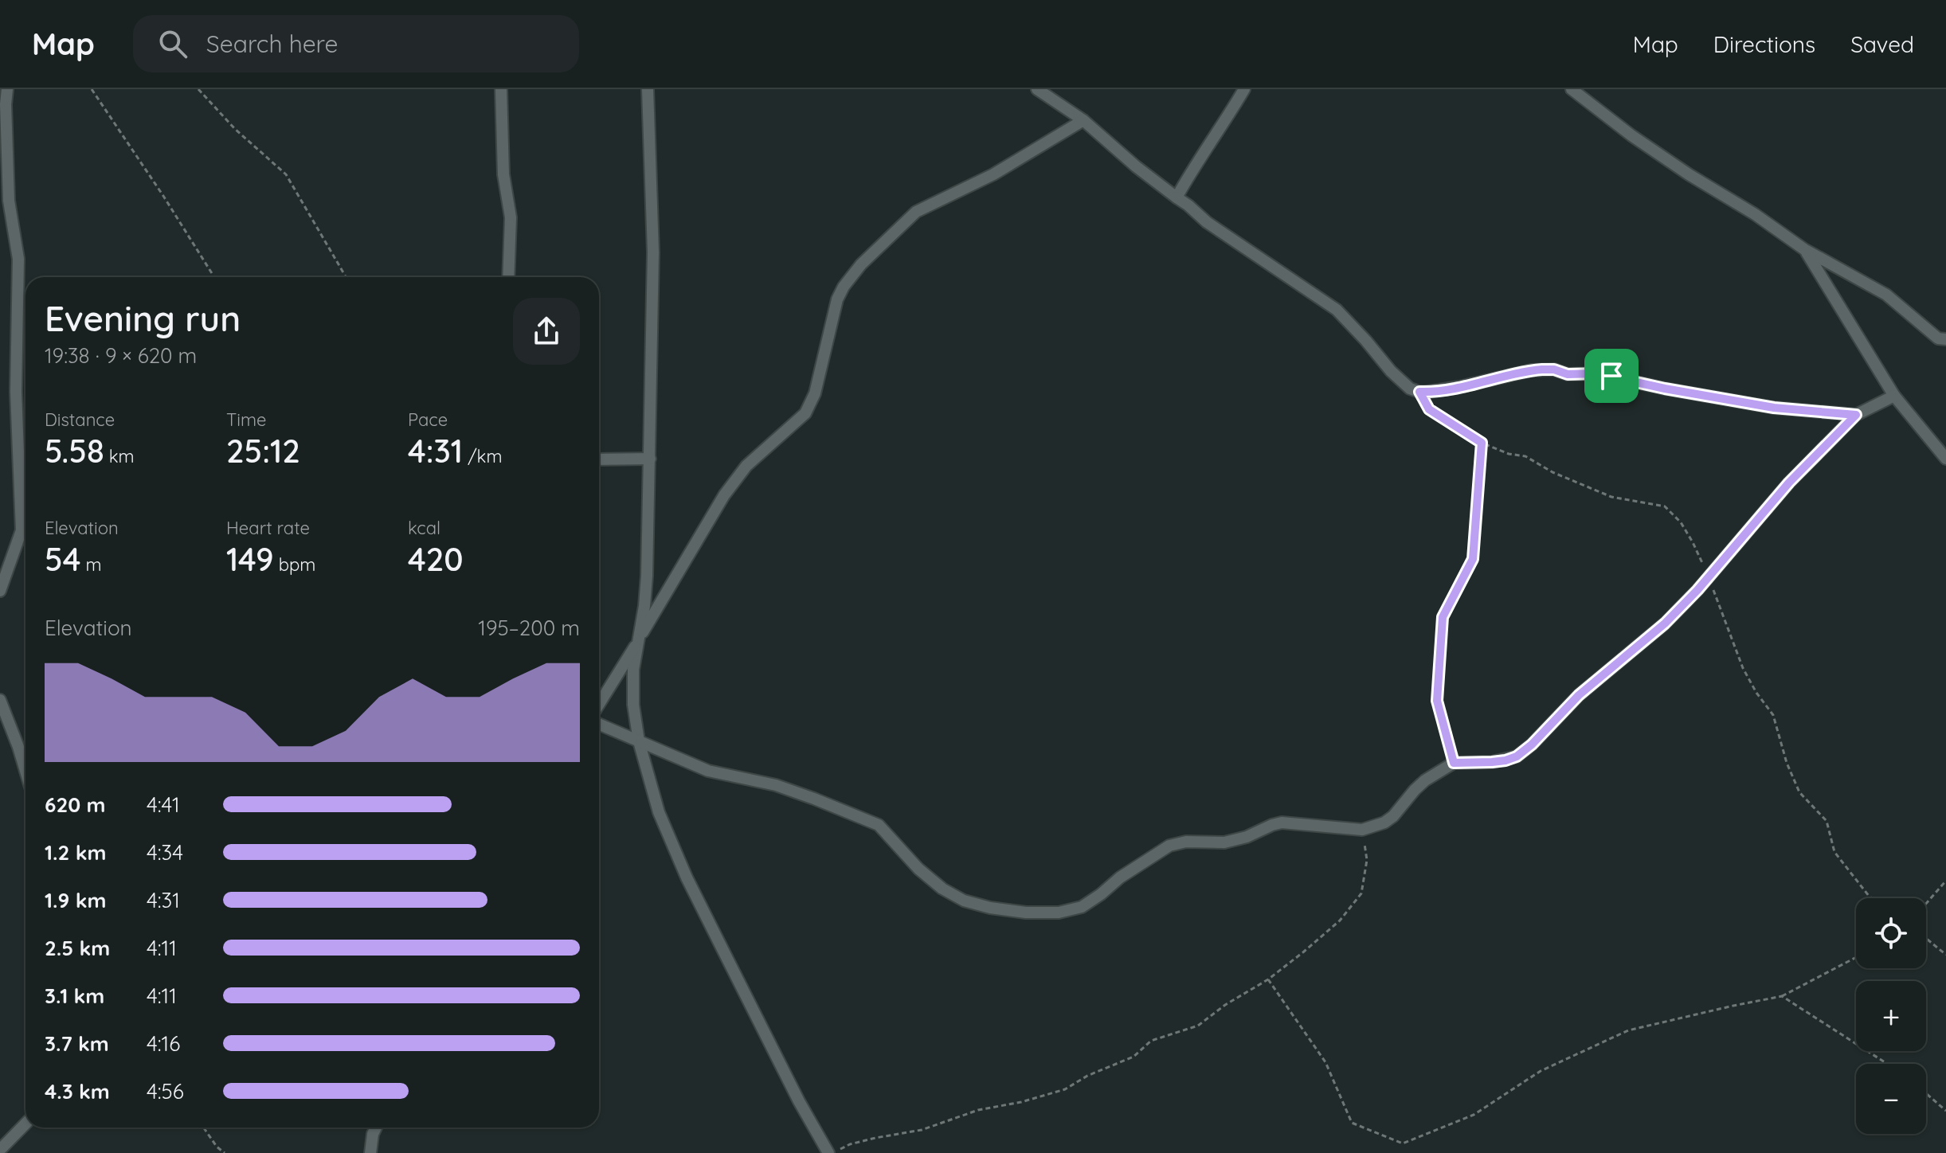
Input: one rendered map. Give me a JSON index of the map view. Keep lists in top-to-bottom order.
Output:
{
  "page": {
    "header": "Map",
    "search": "Search here",
    "nav": ["Map", "Directions", "Saved"],
    "heading": ["Evening run", "19:38 · 9 × 620 m"],
    "stats": [
      ["Distance", "5.58 km"],
      ["Time", "25:12"],
      ["Pace", "4:31 /km"],
      ["Elevation", "54 m"],
      ["Heart rate", "149 bpm"],
      ["kcal", "420"]
    ],
    "chart": ["Elevation", "195–200 m"],
    "list": [
      {
        "name": "620 m",
        "note": "4:41"
      },
      {
        "name": "1.2 km",
        "note": "4:34"
      },
      {
        "name": "1.9 km",
        "note": "4:31"
      },
      {
        "name": "2.5 km",
        "note": "4:11"
      },
      {
        "name": "3.1 km",
        "note": "4:11"
      },
      {
        "name": "3.7 km",
        "note": "4:16"
      },
      {
        "name": "4.3 km",
        "note": "4:56"
      }
    ],
    "map_buttons": ["+", "−"]
  }
}
